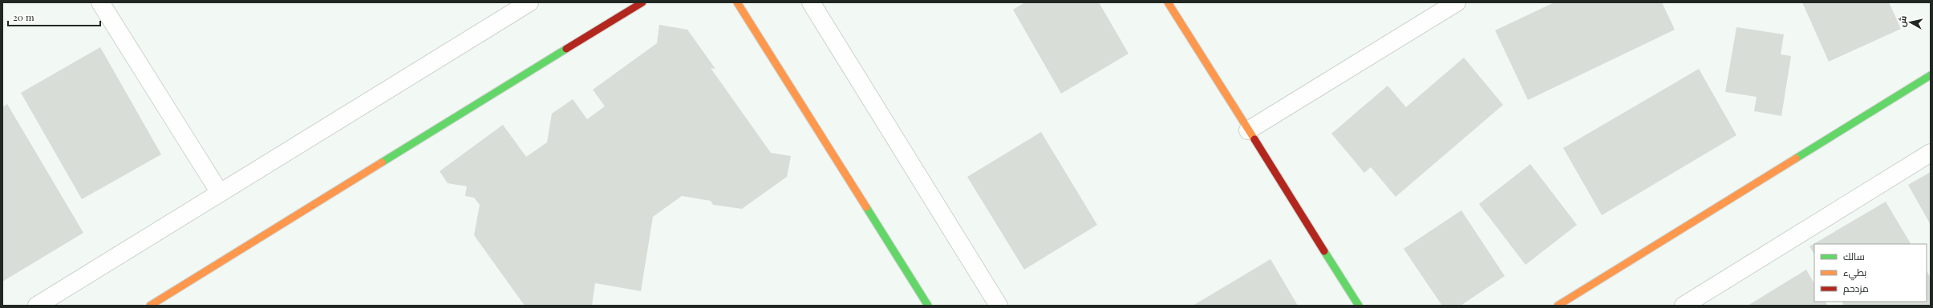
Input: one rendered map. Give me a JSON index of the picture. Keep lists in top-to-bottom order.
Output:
{
  "legend": ["سالك", "بطيء", "مزدحم"],
  "scale_bar": "20 m",
  "north": "left"
}
